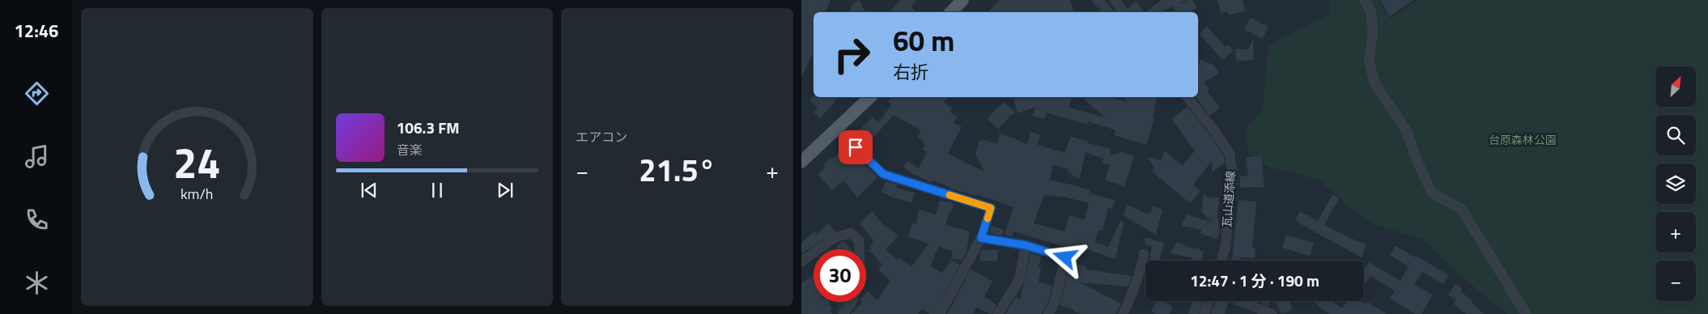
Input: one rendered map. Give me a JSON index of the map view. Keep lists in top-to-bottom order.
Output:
{
  "streets": {
    "street": ["瓦山道添線"]
  },
  "parks": ["台原森林公園"],
  "north": "top right",
  "page": {
    "tabs": "12:46",
    "tile": "エアコン",
    "turn": ["60 m", "右折"],
    "map_buttons": ["+", "−"],
    "song": ["106.3 FM", "音楽"],
    "heat": ["−", "21.5°", "+"],
    "limit": "30",
    "trip": "12:47 · 1 分 · 190 m",
    "gauge": ["24", "km/h"]
  }
}
